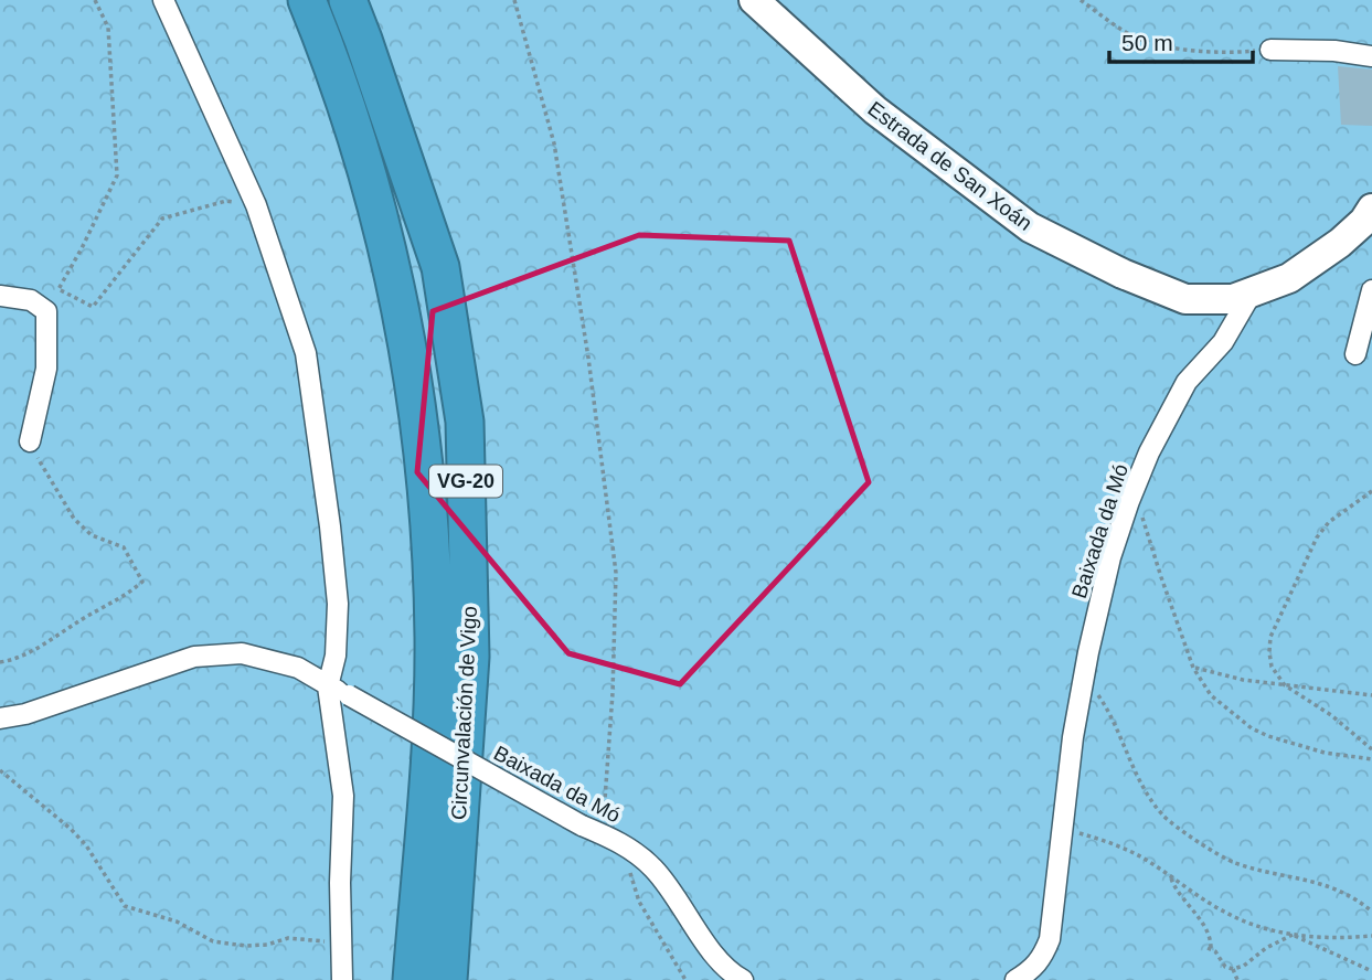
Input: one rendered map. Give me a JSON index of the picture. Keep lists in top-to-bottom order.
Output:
{
  "streets": {
    "highway": ["VG-20", "Circunvalación de Vigo"],
    "street": ["Estrada de San Xoán", "Baixada da Mó"]
  },
  "crossings": [
    ["Estrada de San Xoán", "Baixada da Mó"]
  ],
  "scale_bar": "50 m"
}
